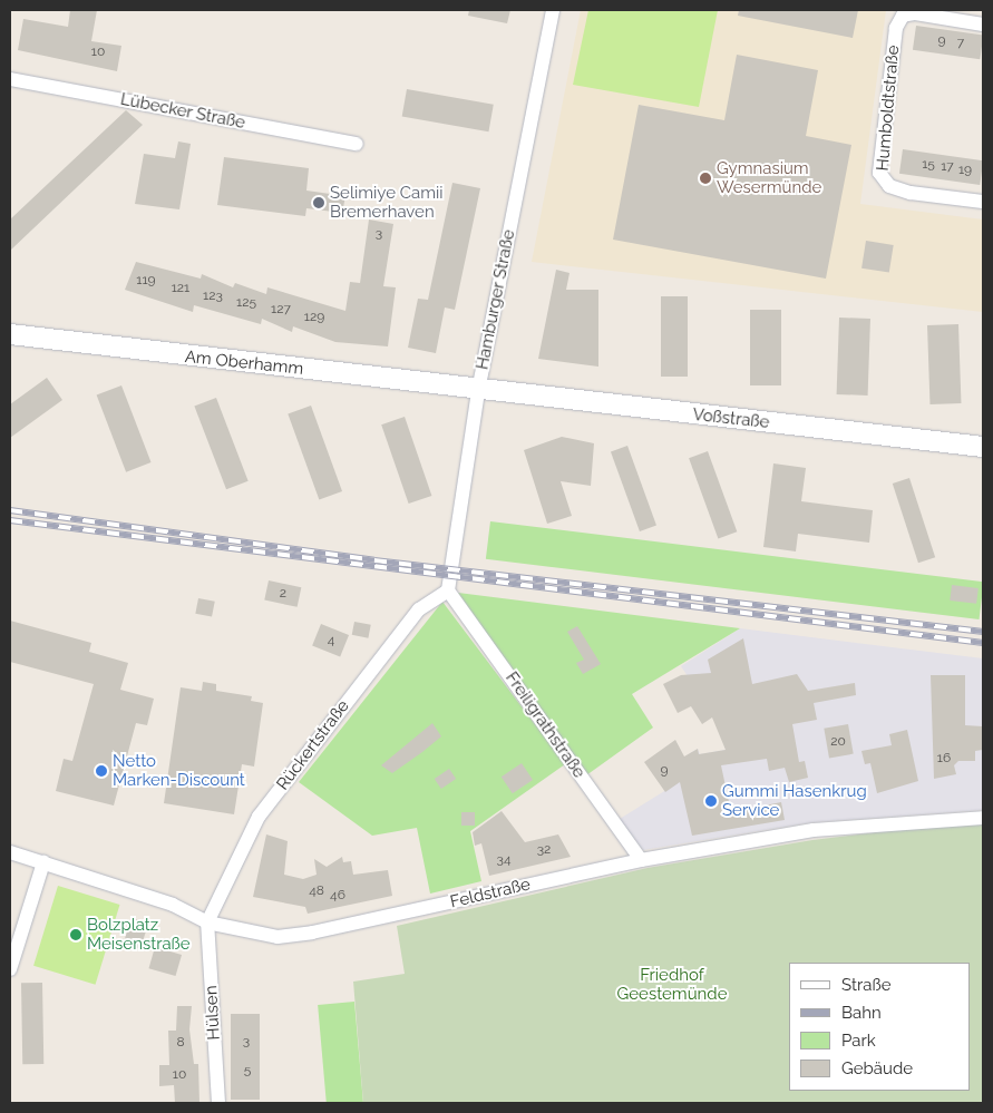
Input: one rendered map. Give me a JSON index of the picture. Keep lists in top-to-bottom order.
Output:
{
  "streets": {
    "street": [
      "Humboldtstraße",
      "Lübecker Straße",
      "Hamburger Straße",
      "Am Oberhamm",
      "Voßstraße",
      "Freiligrathstraße",
      "Rückertstraße",
      "Feldstraße",
      "Hülsen"
    ]
  },
  "crossings": [
    ["Hamburger Straße", "Am Oberhamm"],
    ["Hamburger Straße", "Voßstraße"],
    ["Hamburger Straße", "Freiligrathstraße"],
    ["Hamburger Straße", "Rückertstraße"],
    ["Am Oberhamm", "Voßstraße"],
    ["Freiligrathstraße", "Rückertstraße"],
    ["Freiligrathstraße", "Feldstraße"],
    ["Rückertstraße", "Feldstraße"],
    ["Rückertstraße", "Hülsen"],
    ["Feldstraße", "Hülsen"]
  ],
  "parks": ["Friedhof Geestemünde"],
  "places": [
    "Gymnasium Wesermünde",
    "Selimiye Camii Bremerhaven",
    "Netto Marken-Discount",
    "Gummi Hasenkrug Service",
    "Bolzplatz Meisenstraße"
  ],
  "house_numbers": [
    "9",
    "7",
    "10",
    "15",
    "17",
    "19",
    "3",
    "119",
    "121",
    "123",
    "125",
    "127",
    "129",
    "2",
    "4",
    "20",
    "16",
    "9",
    "32",
    "34",
    "48",
    "46",
    "3",
    "8",
    "5",
    "10"
  ],
  "legend": [
    "Straße",
    "Bahn",
    "Park",
    "Gebäude"
  ]
}
